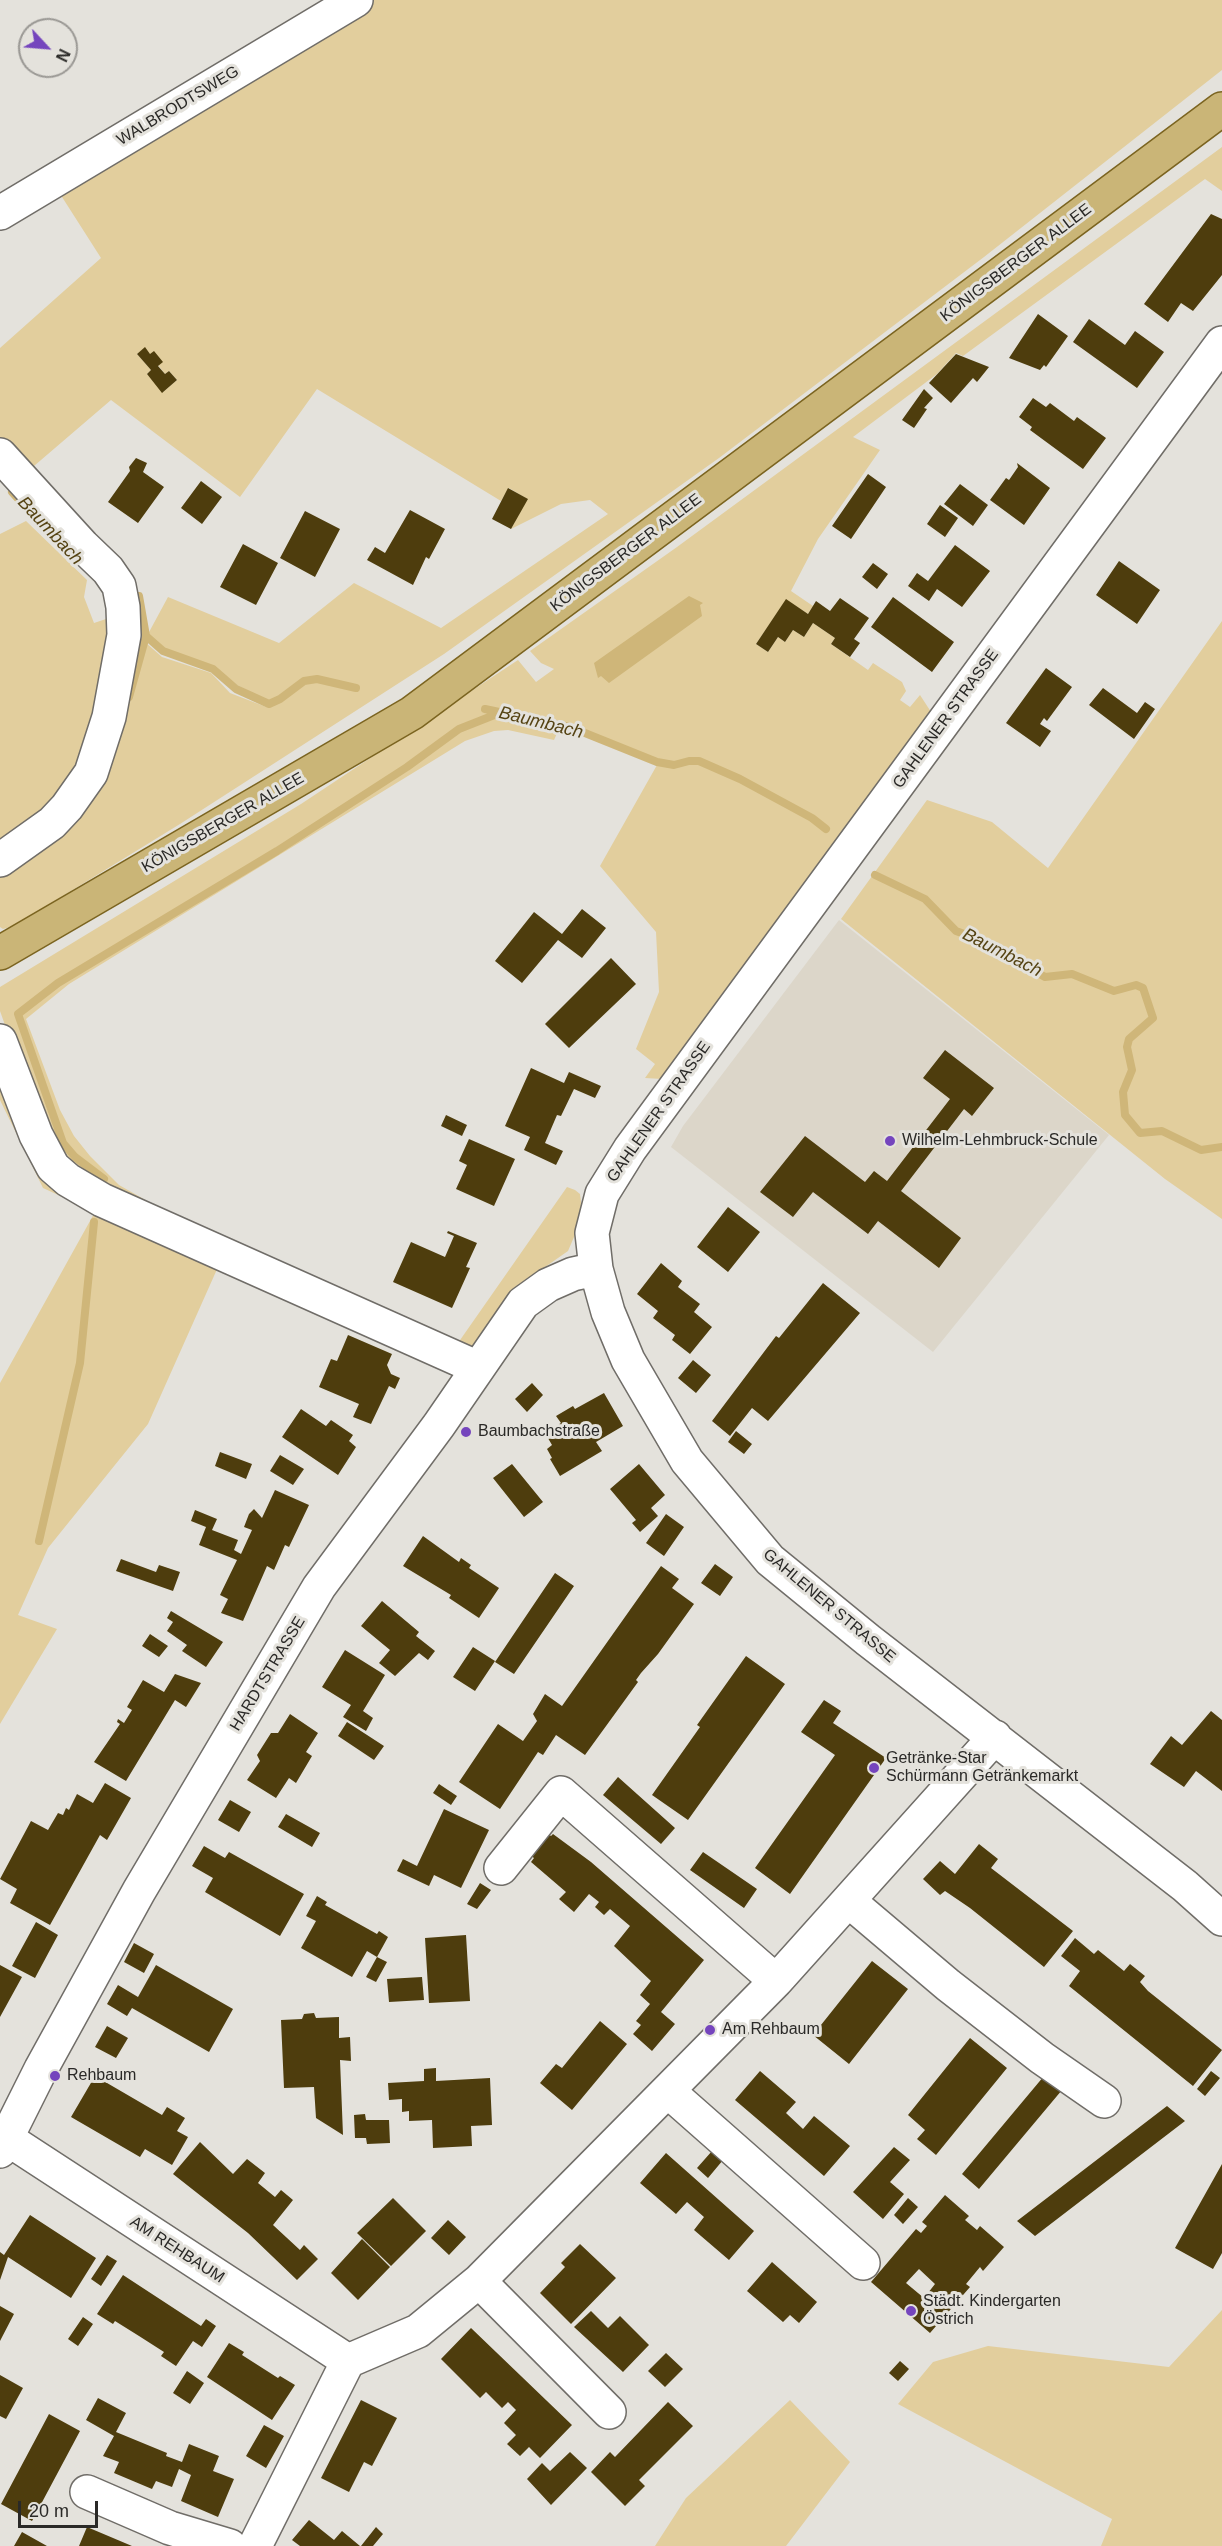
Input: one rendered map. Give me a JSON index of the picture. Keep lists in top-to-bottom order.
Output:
{
  "streets": {
    "main road": ["KÖNIGSBERGER ALLEE"],
    "street": [
      "WALBRODTSWEG",
      "GAHLENER STRASSE",
      "HARDTSTRASSE",
      "AM REHBAUM"
    ]
  },
  "crossings": [
    ["GAHLENER STRASSE", "HARDTSTRASSE"],
    ["HARDTSTRASSE", "AM REHBAUM"]
  ],
  "water": ["Baumbach"],
  "places": [
    "Wilhelm-Lehmbruck-Schule",
    "Baumbachstraße",
    "Getränke-Star Schürmann Getränkemarkt",
    "Am Rehbaum",
    "Rehbaum",
    "Städt. Kindergarten Östrich"
  ],
  "scale_bar": "20 m",
  "north": "bottom right"
}
